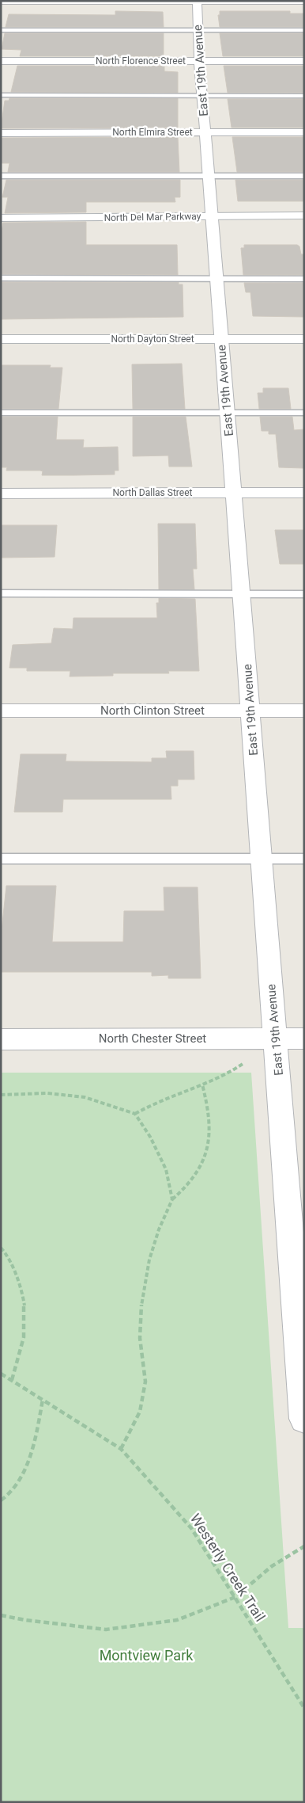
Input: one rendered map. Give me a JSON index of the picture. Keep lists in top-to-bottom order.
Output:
{
  "streets": {
    "street": [
      "North Florence Street",
      "East 19th Avenue",
      "North Elmira Street",
      "North Del Mar Parkway",
      "North Dayton Street",
      "North Dallas Street",
      "North Clinton Street",
      "North Chester Street"
    ],
    "path": ["Westerly Creek Trail"]
  },
  "crossings": [
    ["North Florence Street", "East 19th Avenue"],
    ["East 19th Avenue", "North Elmira Street"],
    ["East 19th Avenue", "North Del Mar Parkway"],
    ["East 19th Avenue", "North Dayton Street"],
    ["East 19th Avenue", "North Dallas Street"],
    ["East 19th Avenue", "North Clinton Street"],
    ["East 19th Avenue", "North Chester Street"]
  ],
  "parks": ["Montview Park"]
}
